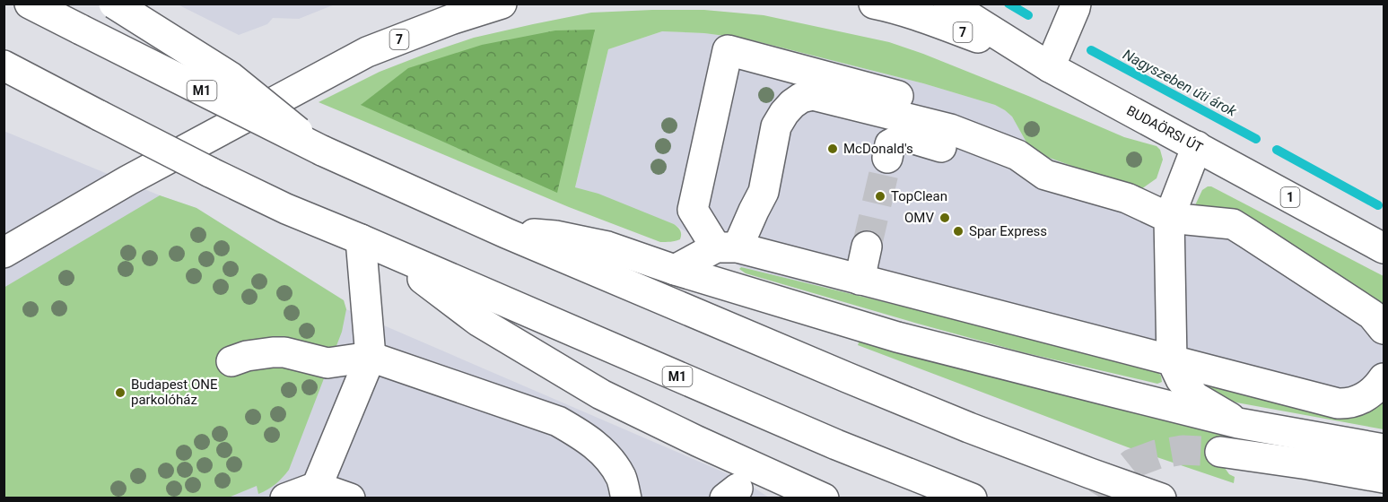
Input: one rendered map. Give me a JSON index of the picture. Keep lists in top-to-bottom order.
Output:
{
  "streets": {
    "main road": [
      "7",
      "M1",
      "BUDAÖRSI ÚT",
      "1"
    ]
  },
  "crossings": [
    ["7", "BUDAÖRSI ÚT"]
  ],
  "water": ["Nagyszeben úti árok"],
  "places": [
    "McDonald's",
    "TopClean",
    "OMV",
    "Spar Express",
    "Budapest ONE parkolóház"
  ]
}
